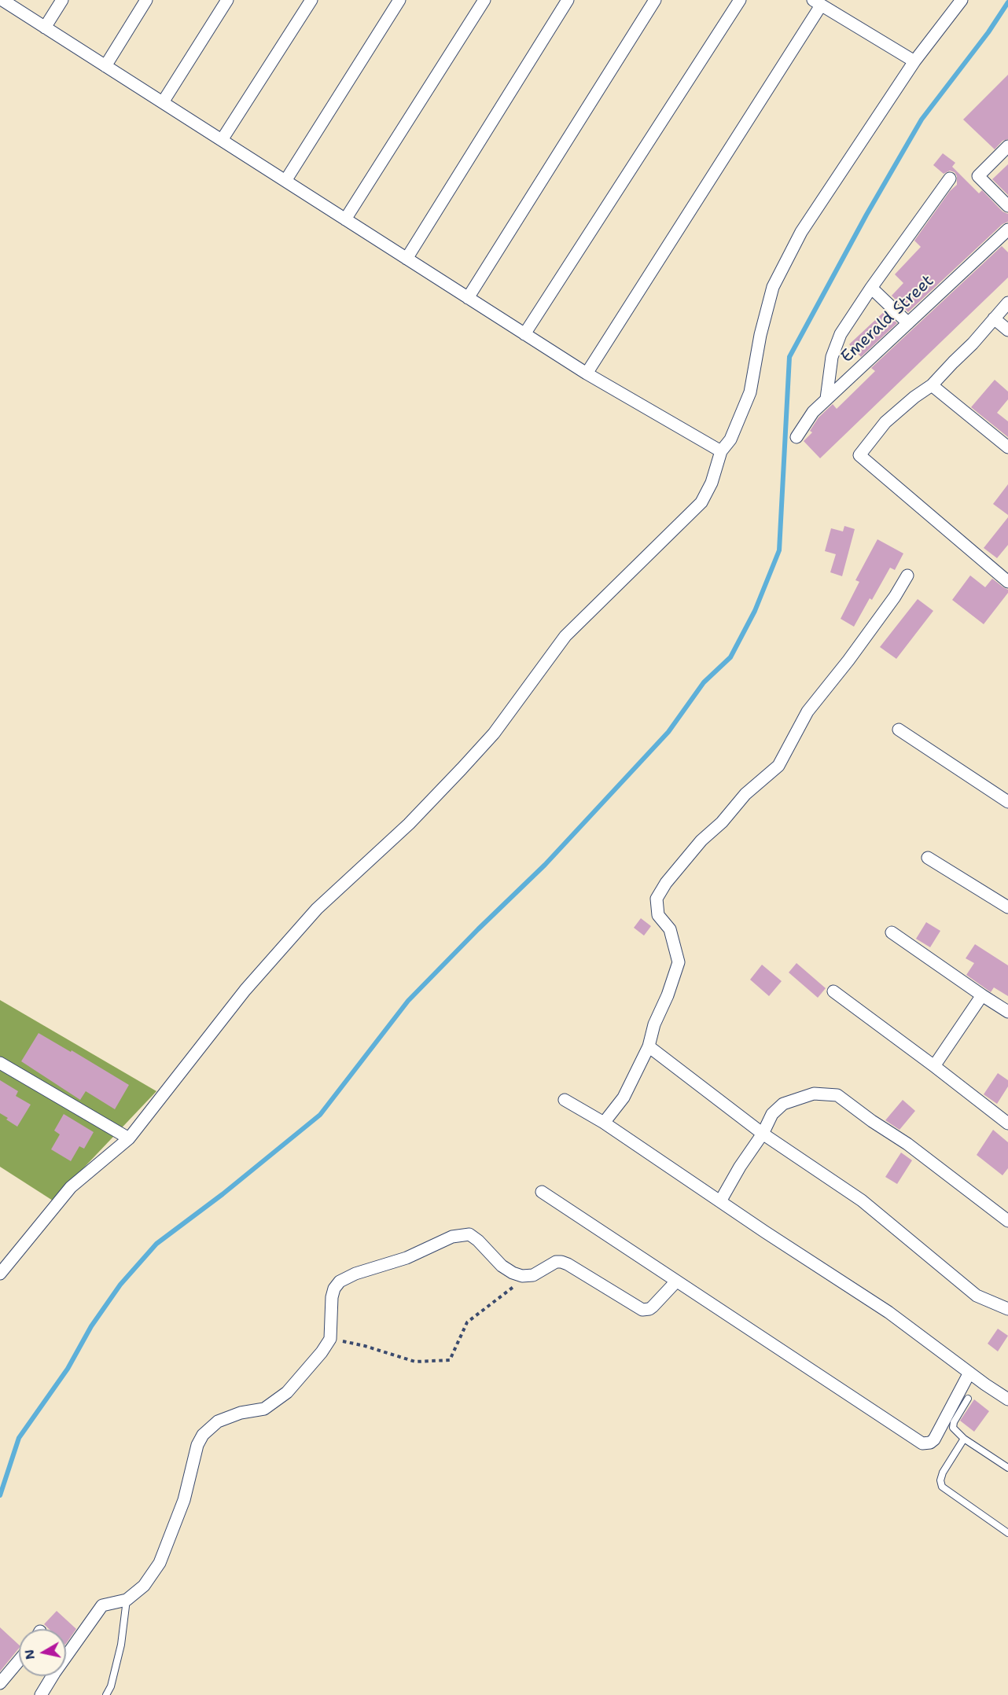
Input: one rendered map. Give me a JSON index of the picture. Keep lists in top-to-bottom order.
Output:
{
  "streets": {
    "street": ["Emerald Street"]
  },
  "north": "left"
}
